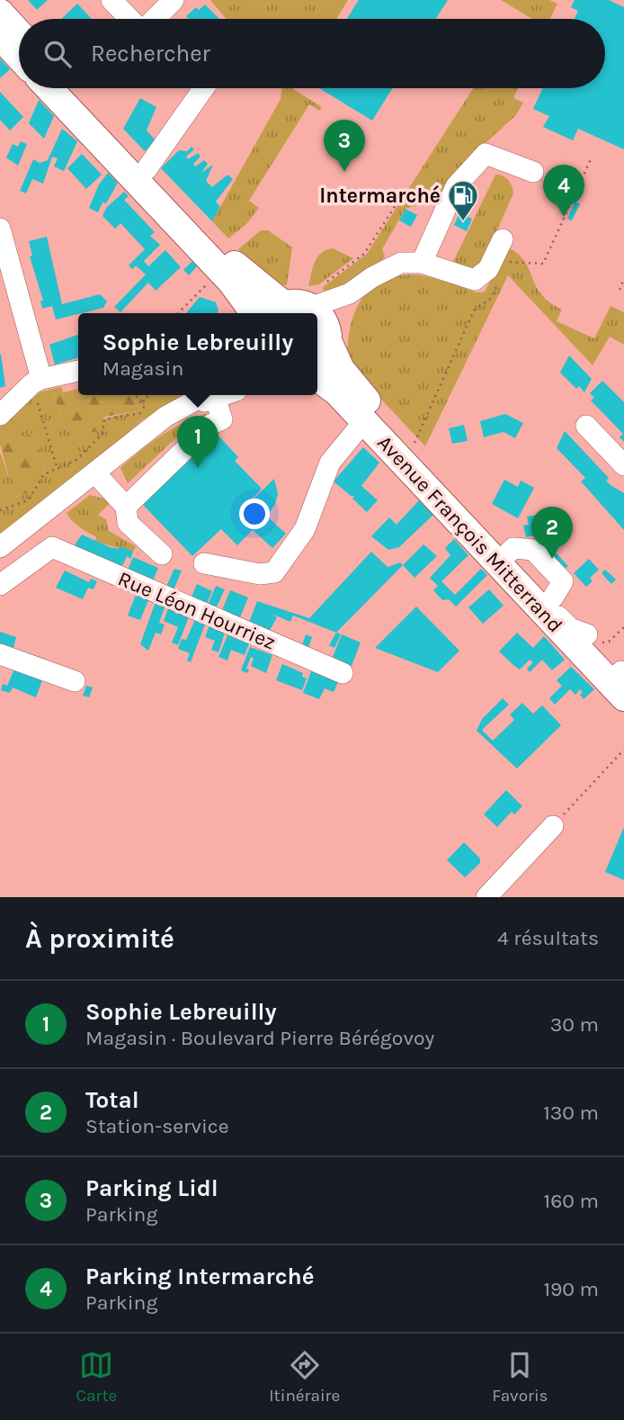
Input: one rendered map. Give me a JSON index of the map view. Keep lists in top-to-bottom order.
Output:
{
  "streets": {
    "main road": ["Avenue François Mitterrand"],
    "street": ["Rue Léon Hourriez"]
  },
  "places": {
    "fuel station": ["Intermarché"]
  },
  "page": {
    "search": "Rechercher",
    "pins": [
      "3",
      "4",
      "1",
      "2"
    ],
    "popup": ["Sophie Lebreuilly", "Magasin"],
    "heading": ["À proximité", "4 résultats"],
    "list": [
      {
        "mark": "1",
        "name": "Sophie Lebreuilly",
        "note": "Magasin · Boulevard Pierre Bérégovoy",
        "value": "30 m"
      },
      {
        "mark": "2",
        "name": "Total",
        "note": "Station-service",
        "value": "130 m"
      },
      {
        "mark": "3",
        "name": "Parking Lidl",
        "note": "Parking",
        "value": "160 m"
      },
      {
        "mark": "4",
        "name": "Parking Intermarché",
        "note": "Parking",
        "value": "190 m"
      }
    ],
    "nav": ["Carte", "Itinéraire", "Favoris"]
  }
}
